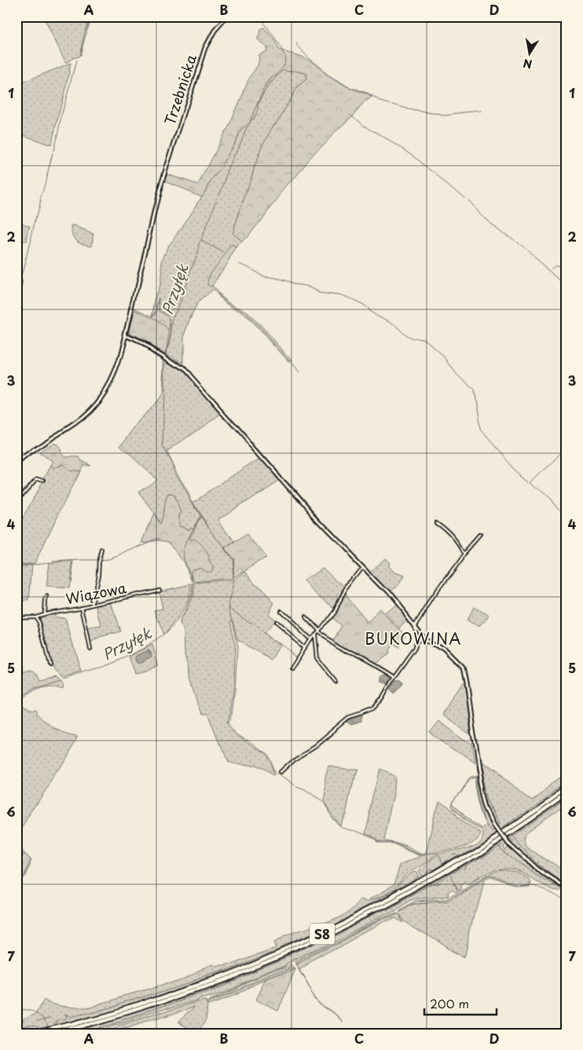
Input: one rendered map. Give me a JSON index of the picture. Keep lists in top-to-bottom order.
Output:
{
  "streets": {
    "highway": ["S8"],
    "street": ["Trzebnicka", "Wiązowa"]
  },
  "districts": ["BUKOWINA"],
  "water": ["Przyłęk"],
  "scale_bar": "200 m",
  "north": "bottom",
  "grid": {
    "columns": [
      "A",
      "B",
      "C",
      "D"
    ],
    "rows": [
      "1",
      "2",
      "3",
      "4",
      "5",
      "6",
      "7"
    ]
  }
}
